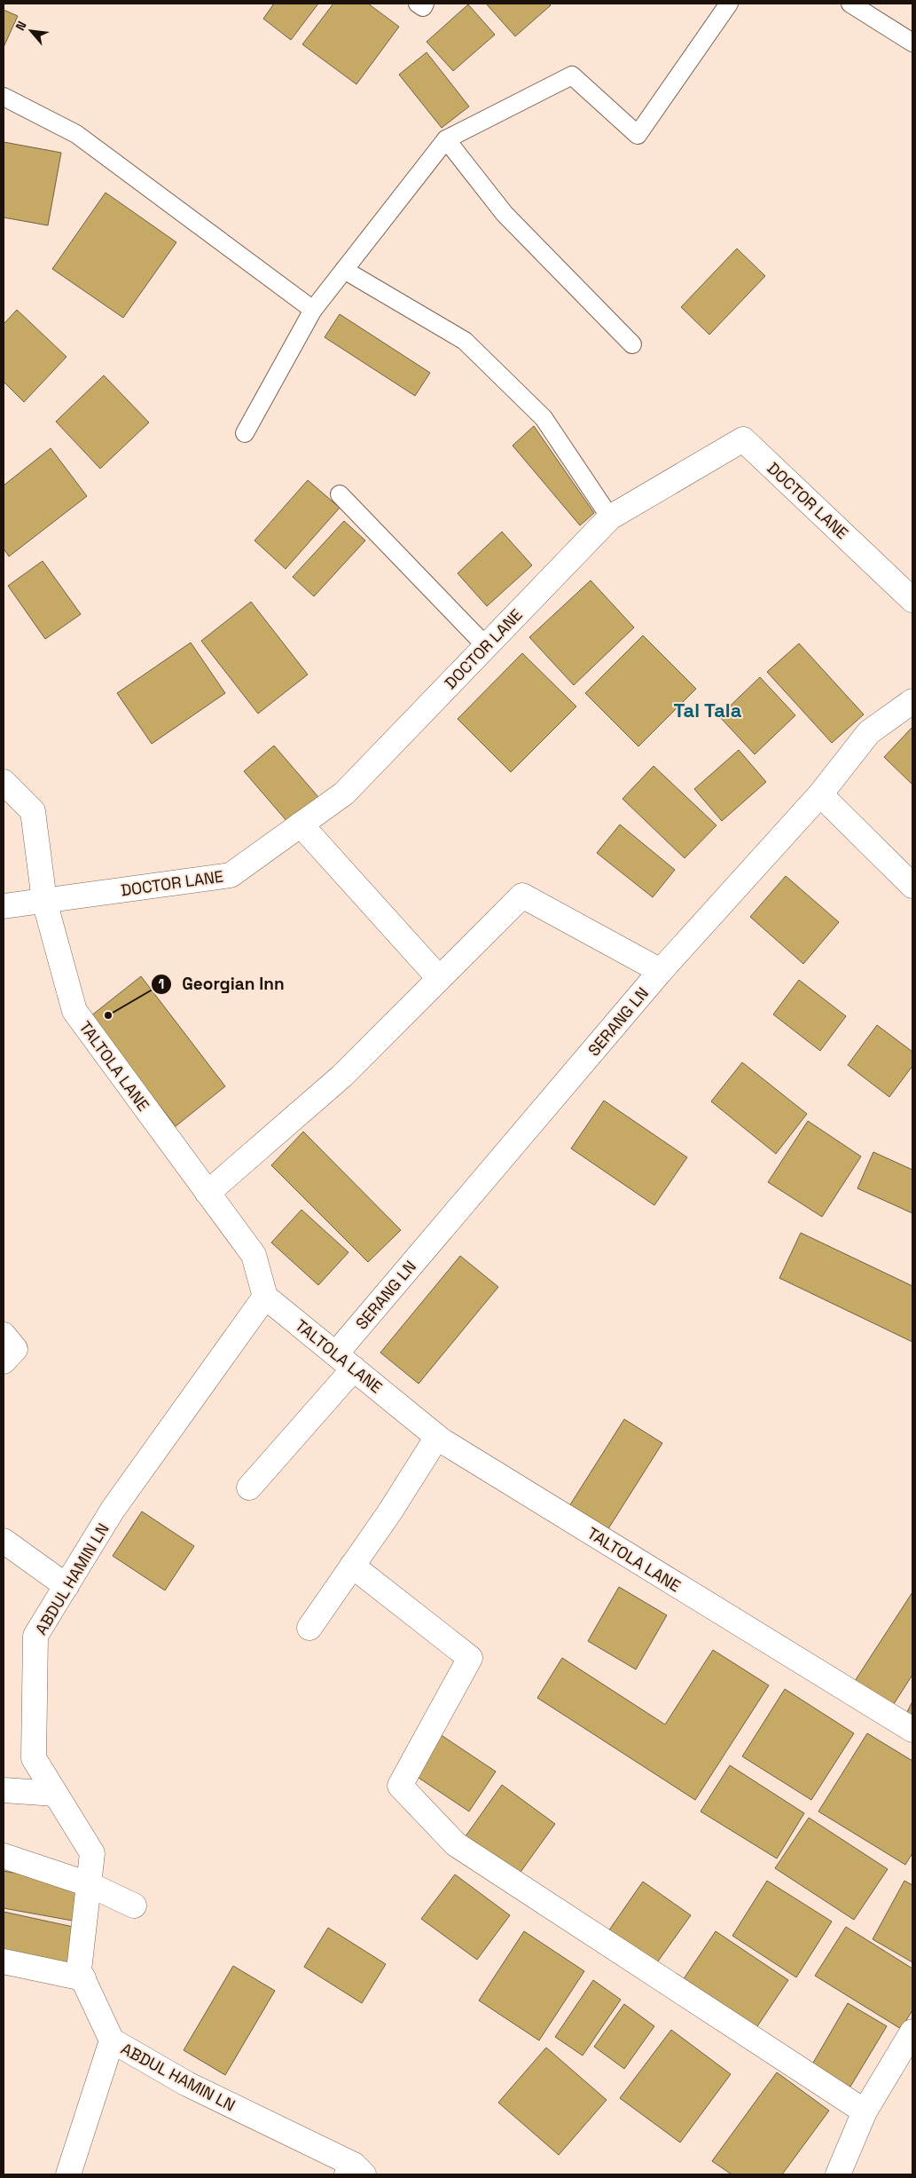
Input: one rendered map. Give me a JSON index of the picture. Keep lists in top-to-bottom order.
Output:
{
  "streets": {
    "street": [
      "DOCTOR LANE",
      "SERANG LN",
      "TALTOLA LANE",
      "ABDUL HAMIN LN"
    ]
  },
  "crossings": [
    ["DOCTOR LANE", "TALTOLA LANE"],
    ["SERANG LN", "TALTOLA LANE"],
    ["TALTOLA LANE", "ABDUL HAMIN LN"]
  ],
  "districts": ["Tal Tala"],
  "places": ["Georgian Inn"],
  "north": "top left"
}
